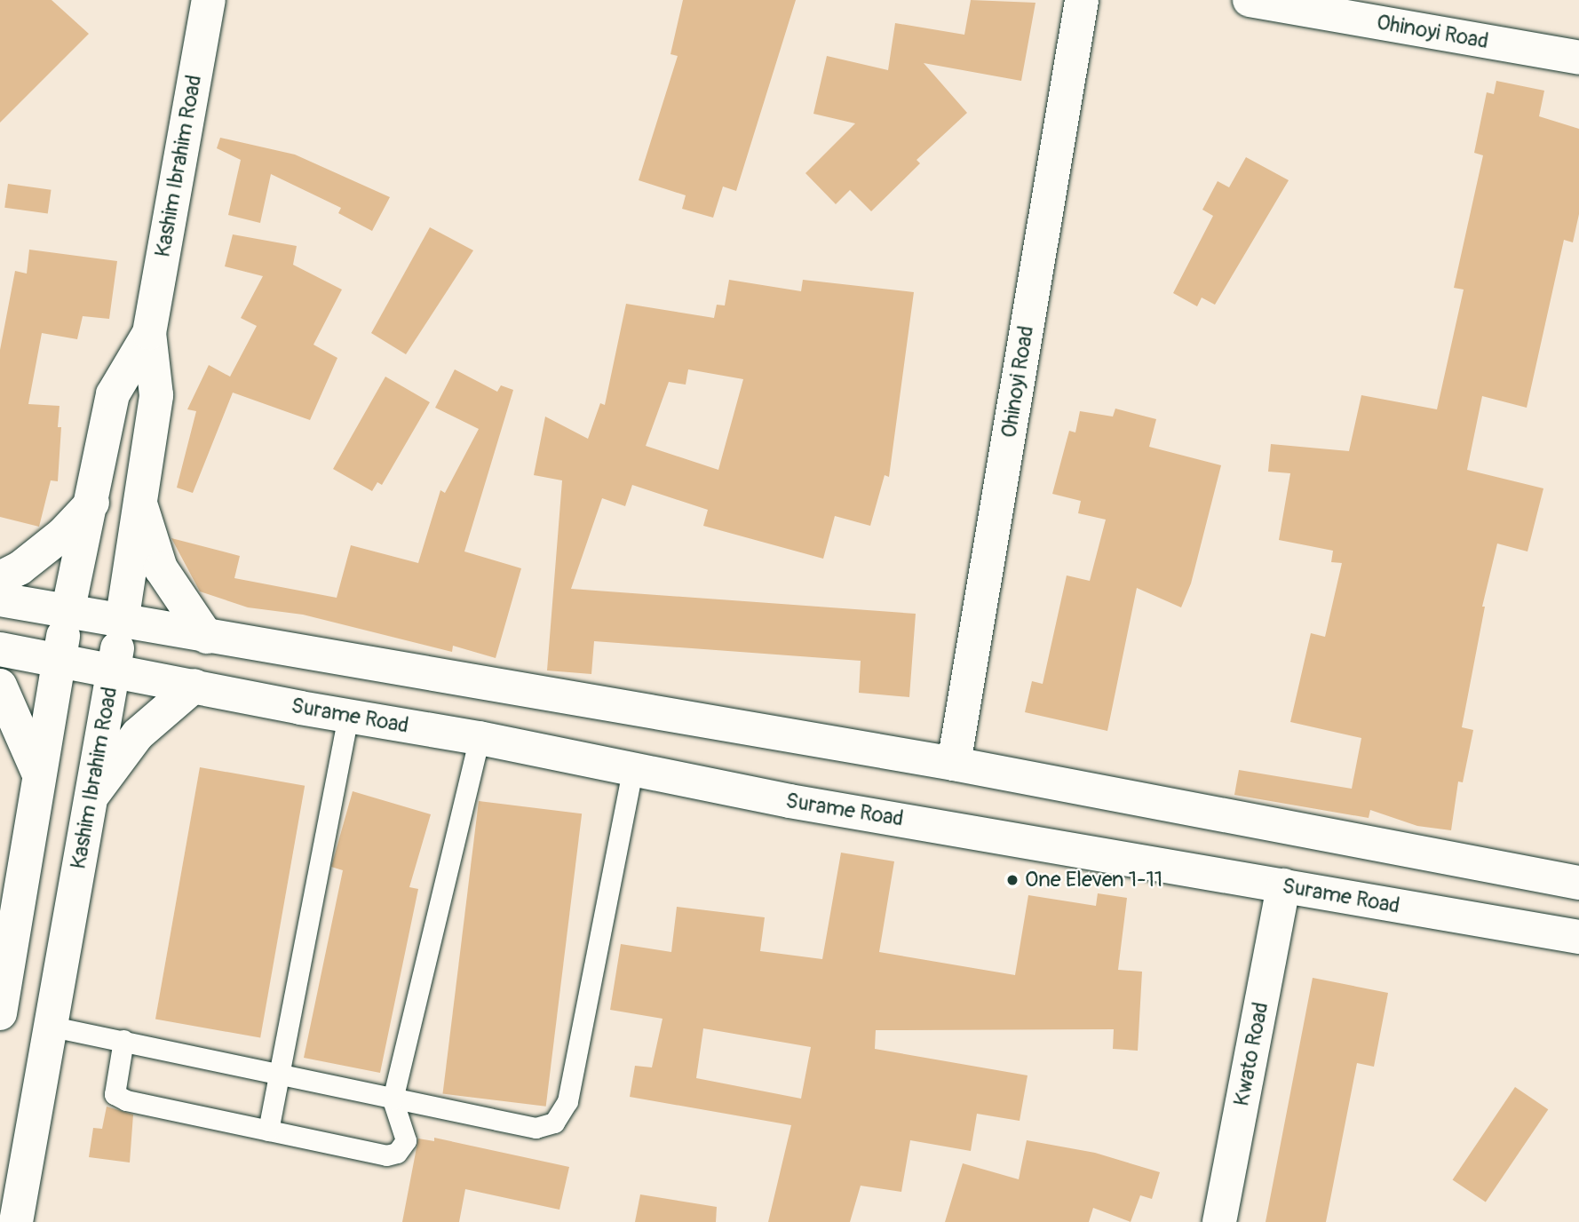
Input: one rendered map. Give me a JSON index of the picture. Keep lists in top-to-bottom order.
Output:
{
  "streets": {
    "street": [
      "Ohinoyi Road",
      "Kashim Ibrahim Road",
      "Surame Road",
      "Kwato Road"
    ]
  },
  "crossings": [
    ["Kashim Ibrahim Road", "Surame Road"],
    ["Surame Road", "Kwato Road"]
  ],
  "places": ["One Eleven 1-11"]
}
